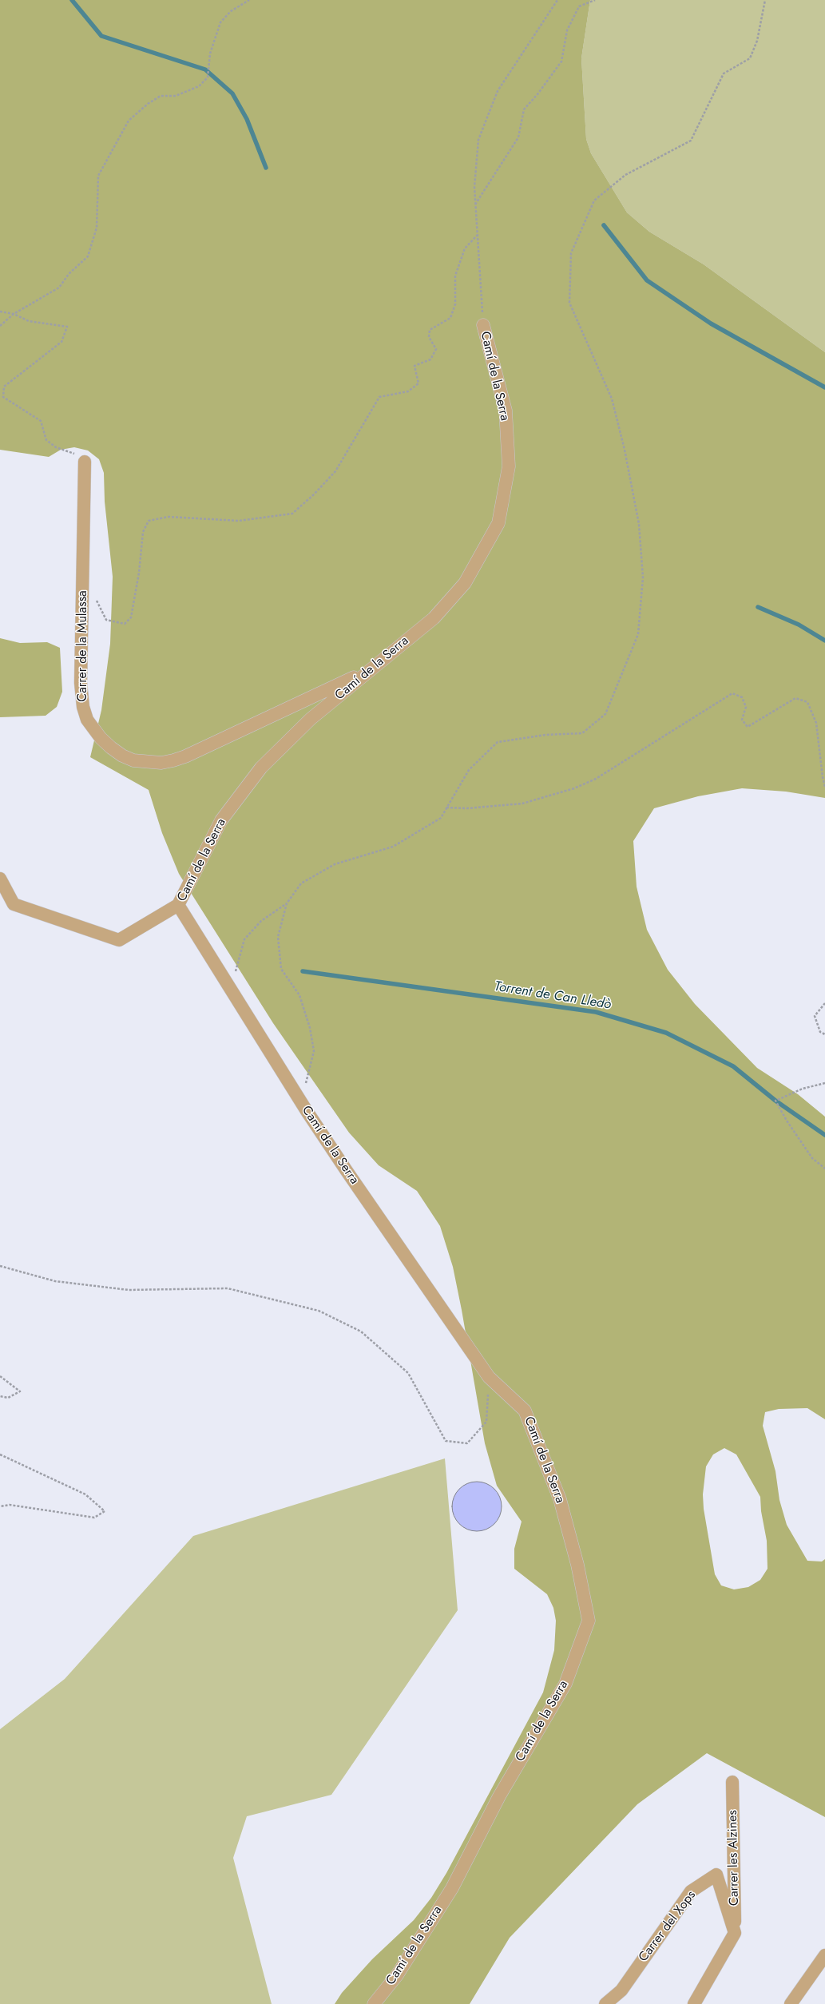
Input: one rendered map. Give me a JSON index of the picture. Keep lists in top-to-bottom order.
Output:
{
  "streets": {
    "street": [
      "Camí de la Serra",
      "Carrer de la Mulassa",
      "Carrer les Alzines",
      "Carrer del Xops"
    ]
  },
  "crossings": [
    ["Camí de la Serra", "Carrer de la Mulassa"],
    ["Carrer les Alzines", "Carrer del Xops"]
  ],
  "water": ["Torrent de Can Lledò"]
}
